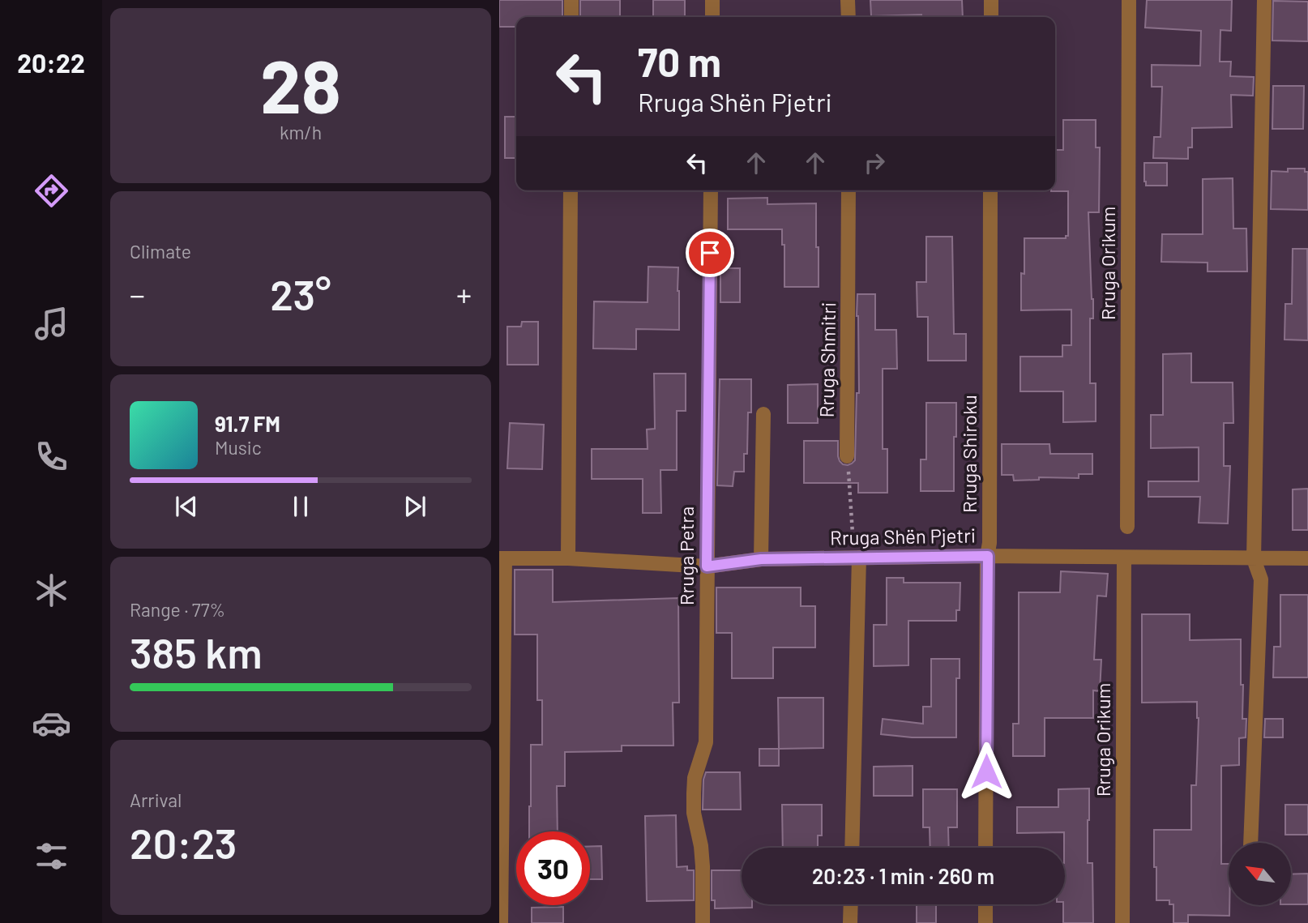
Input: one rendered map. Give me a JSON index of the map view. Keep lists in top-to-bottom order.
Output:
{
  "streets": {
    "street": [
      "Rruga Orikum",
      "Rruga Shmitri",
      "Rruga Shiroku",
      "Rruga Shën Pjetri",
      "Rruga Petra"
    ]
  },
  "crossings": [
    ["Rruga Orikum", "Rruga Shën Pjetri"],
    ["Rruga Shiroku", "Rruga Shën Pjetri"],
    ["Rruga Shën Pjetri", "Rruga Petra"]
  ],
  "north": "top left",
  "page": {
    "tabs": "20:22",
    "tile": [
      ["28", "km/h"],
      "Climate",
      ["Range · 77%", "385 km"],
      ["Arrival", "20:23"]
    ],
    "turn": ["70 m", "Rruga Shën Pjetri"],
    "heat": ["−", "23°", "+"],
    "song": ["91.7 FM", "Music"],
    "limit": "30",
    "trip": "20:23 · 1 min · 260 m"
  }
}
